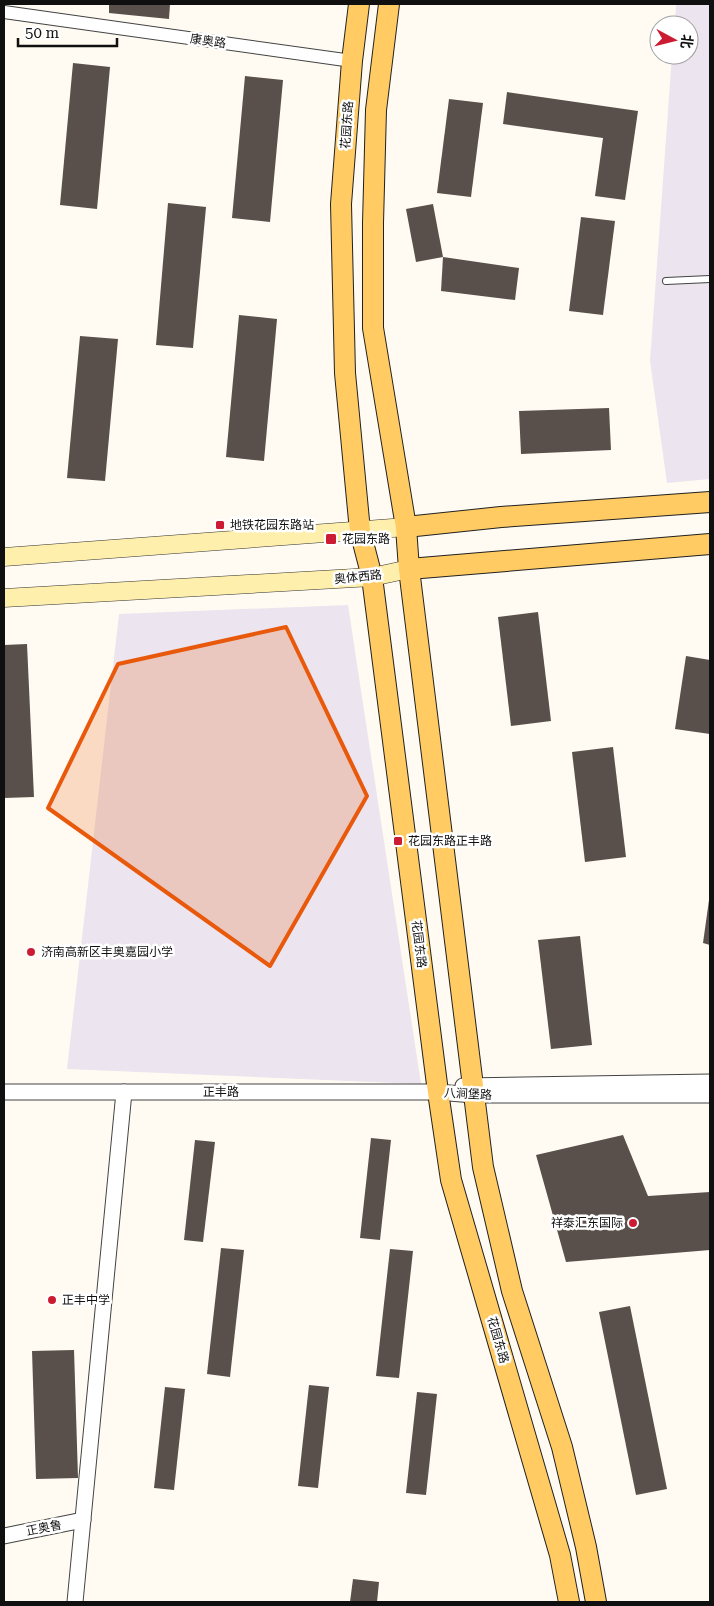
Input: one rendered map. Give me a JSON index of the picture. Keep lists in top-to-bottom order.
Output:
{
  "streets": {
    "main road": ["花园东路", "奥体西路"],
    "street": [
      "康奥路",
      "正丰路",
      "八涧堡路",
      "正奥鲁"
    ]
  },
  "crossings": [
    ["康奥路", "花园东路"],
    ["花园东路", "奥体西路"],
    ["花园东路", "正丰路"],
    ["花园东路", "八涧堡路"],
    ["正丰路", "八涧堡路"]
  ],
  "places": {
    "transit": ["地铁花园东路站", "花园东路", "花园东路正丰路"],
    "other": ["济南高新区丰奥嘉园小学", "祥泰汇东国际", "正丰中学"]
  },
  "scale_bar": "50 m",
  "north": "right"
}
